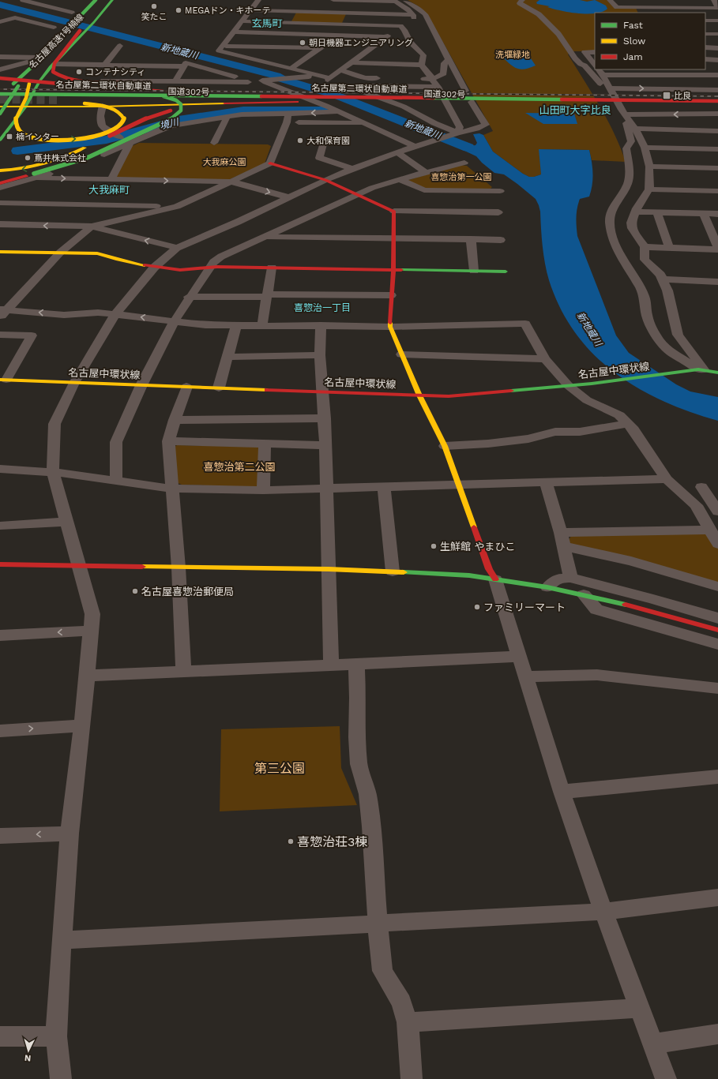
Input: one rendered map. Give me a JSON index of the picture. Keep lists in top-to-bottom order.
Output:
{
  "streets": {
    "main road": [
      "名古屋高速1号楠線",
      "名古屋第二環状自動車道",
      "国道302号",
      "名古屋中環状線"
    ]
  },
  "crossings": [
    ["名古屋第二環状自動車道", "国道302号"]
  ],
  "districts": [
    "玄馬町",
    "山田町大字比良",
    "大我麻町",
    "喜惣治一丁目"
  ],
  "water": ["新地蔵川", "境川"],
  "parks": [
    "洗堰緑地",
    "大我麻公園",
    "喜惣治第一公園",
    "喜惣治第二公園",
    "第三公園"
  ],
  "places": {
    "other": [
      "笑たこ",
      "MEGAドン・キホーテ",
      "朝日機器エンジニアリング",
      "コンテナシティ",
      "大和保育園",
      "蔦井株式会社",
      "生鮮館 やまひこ",
      "名古屋喜惣治郵便局",
      "ファミリーマート",
      "喜惣治荘3棟"
    ],
    "transit": ["比良", "楠インター"]
  },
  "legend": ["Fast", "Slow", "Jam"],
  "north": "bottom"
}
